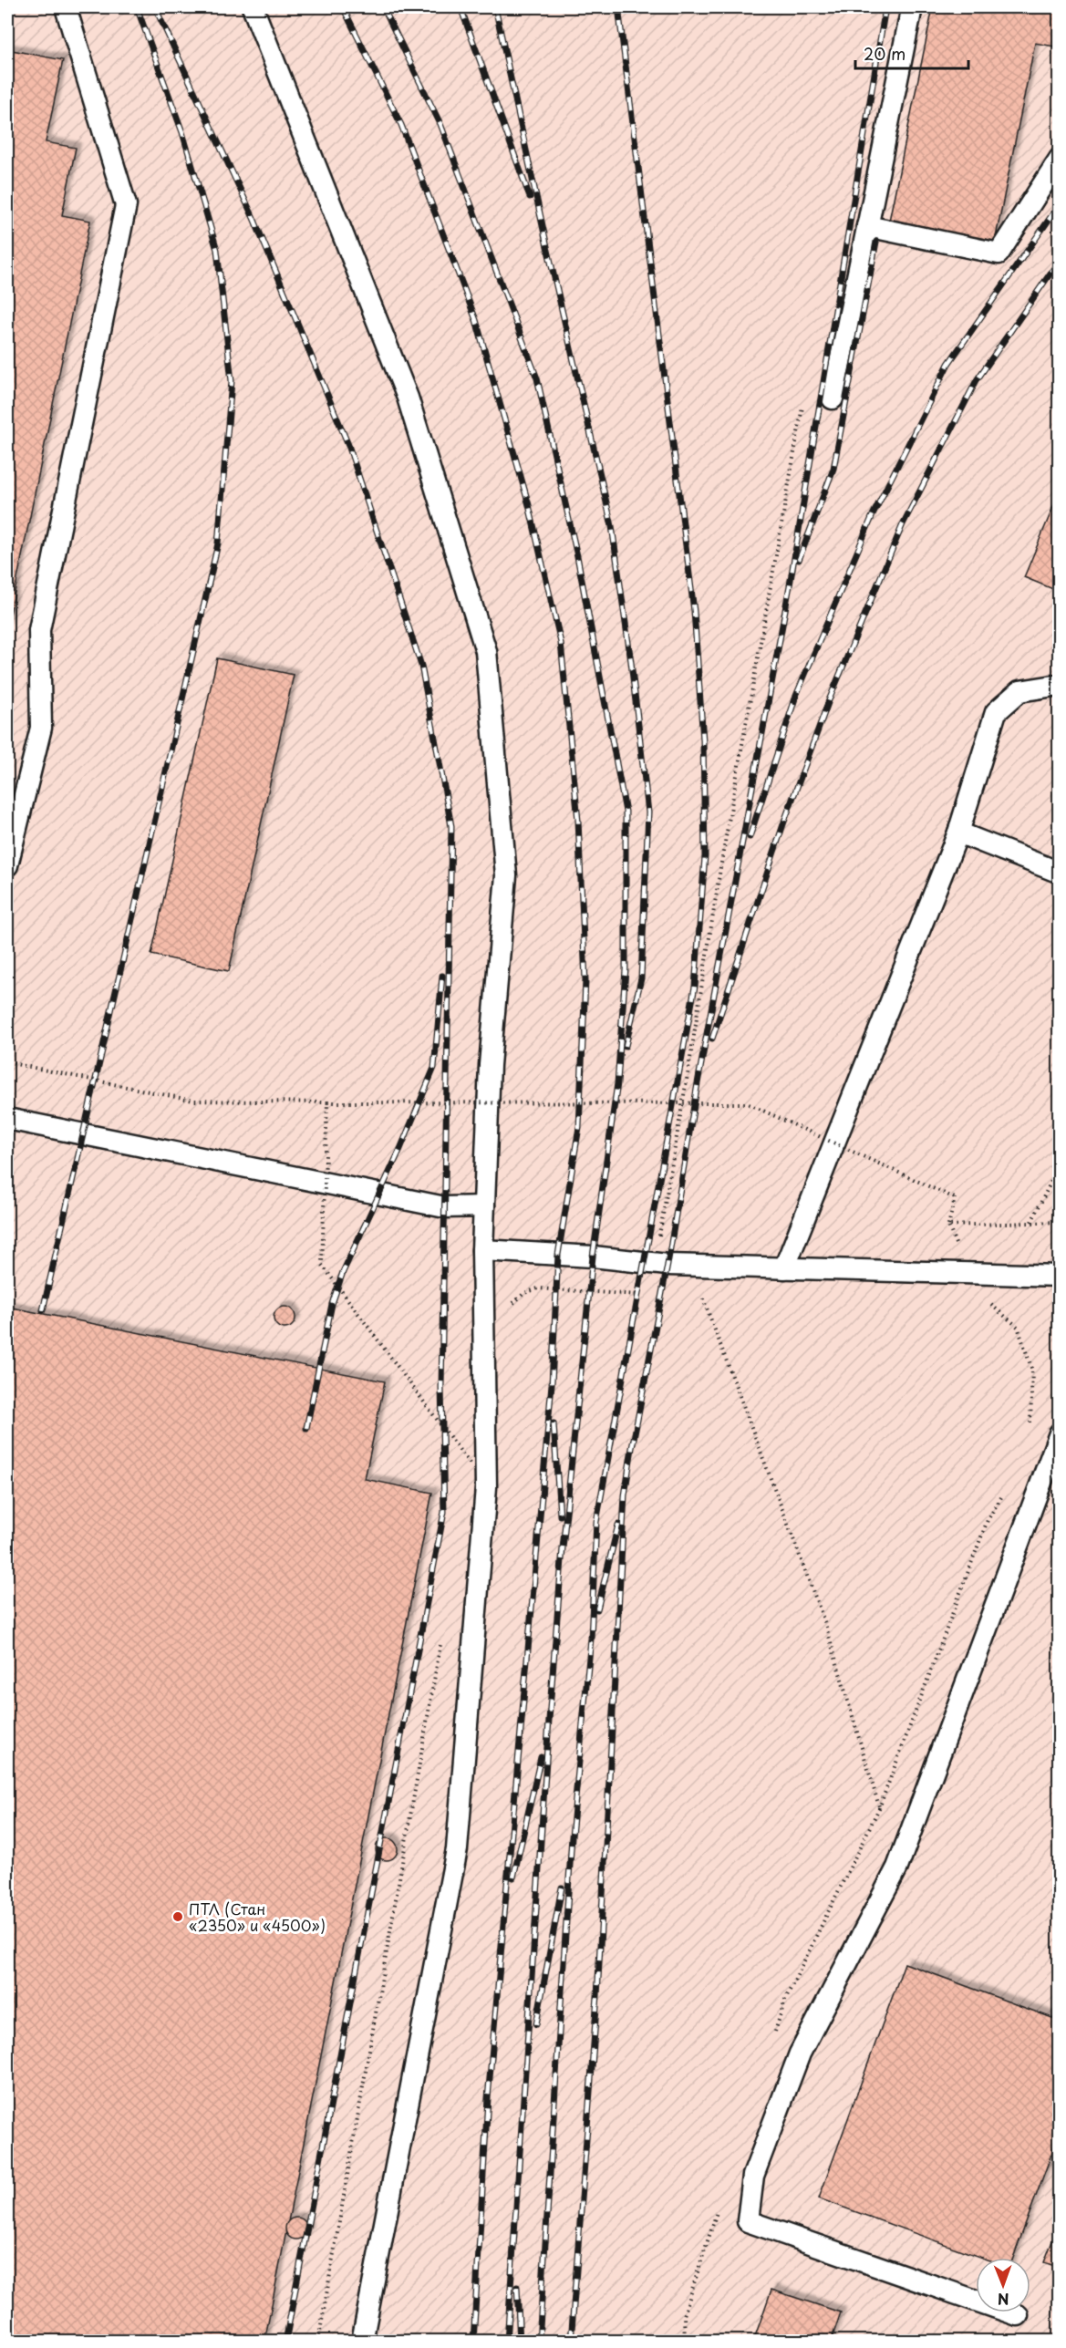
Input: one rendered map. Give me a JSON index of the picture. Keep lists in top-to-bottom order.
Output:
{
  "places": ["ПТЛ (Стан «2350» и «4500»)"],
  "scale_bar": "20 m",
  "north": "bottom"
}
